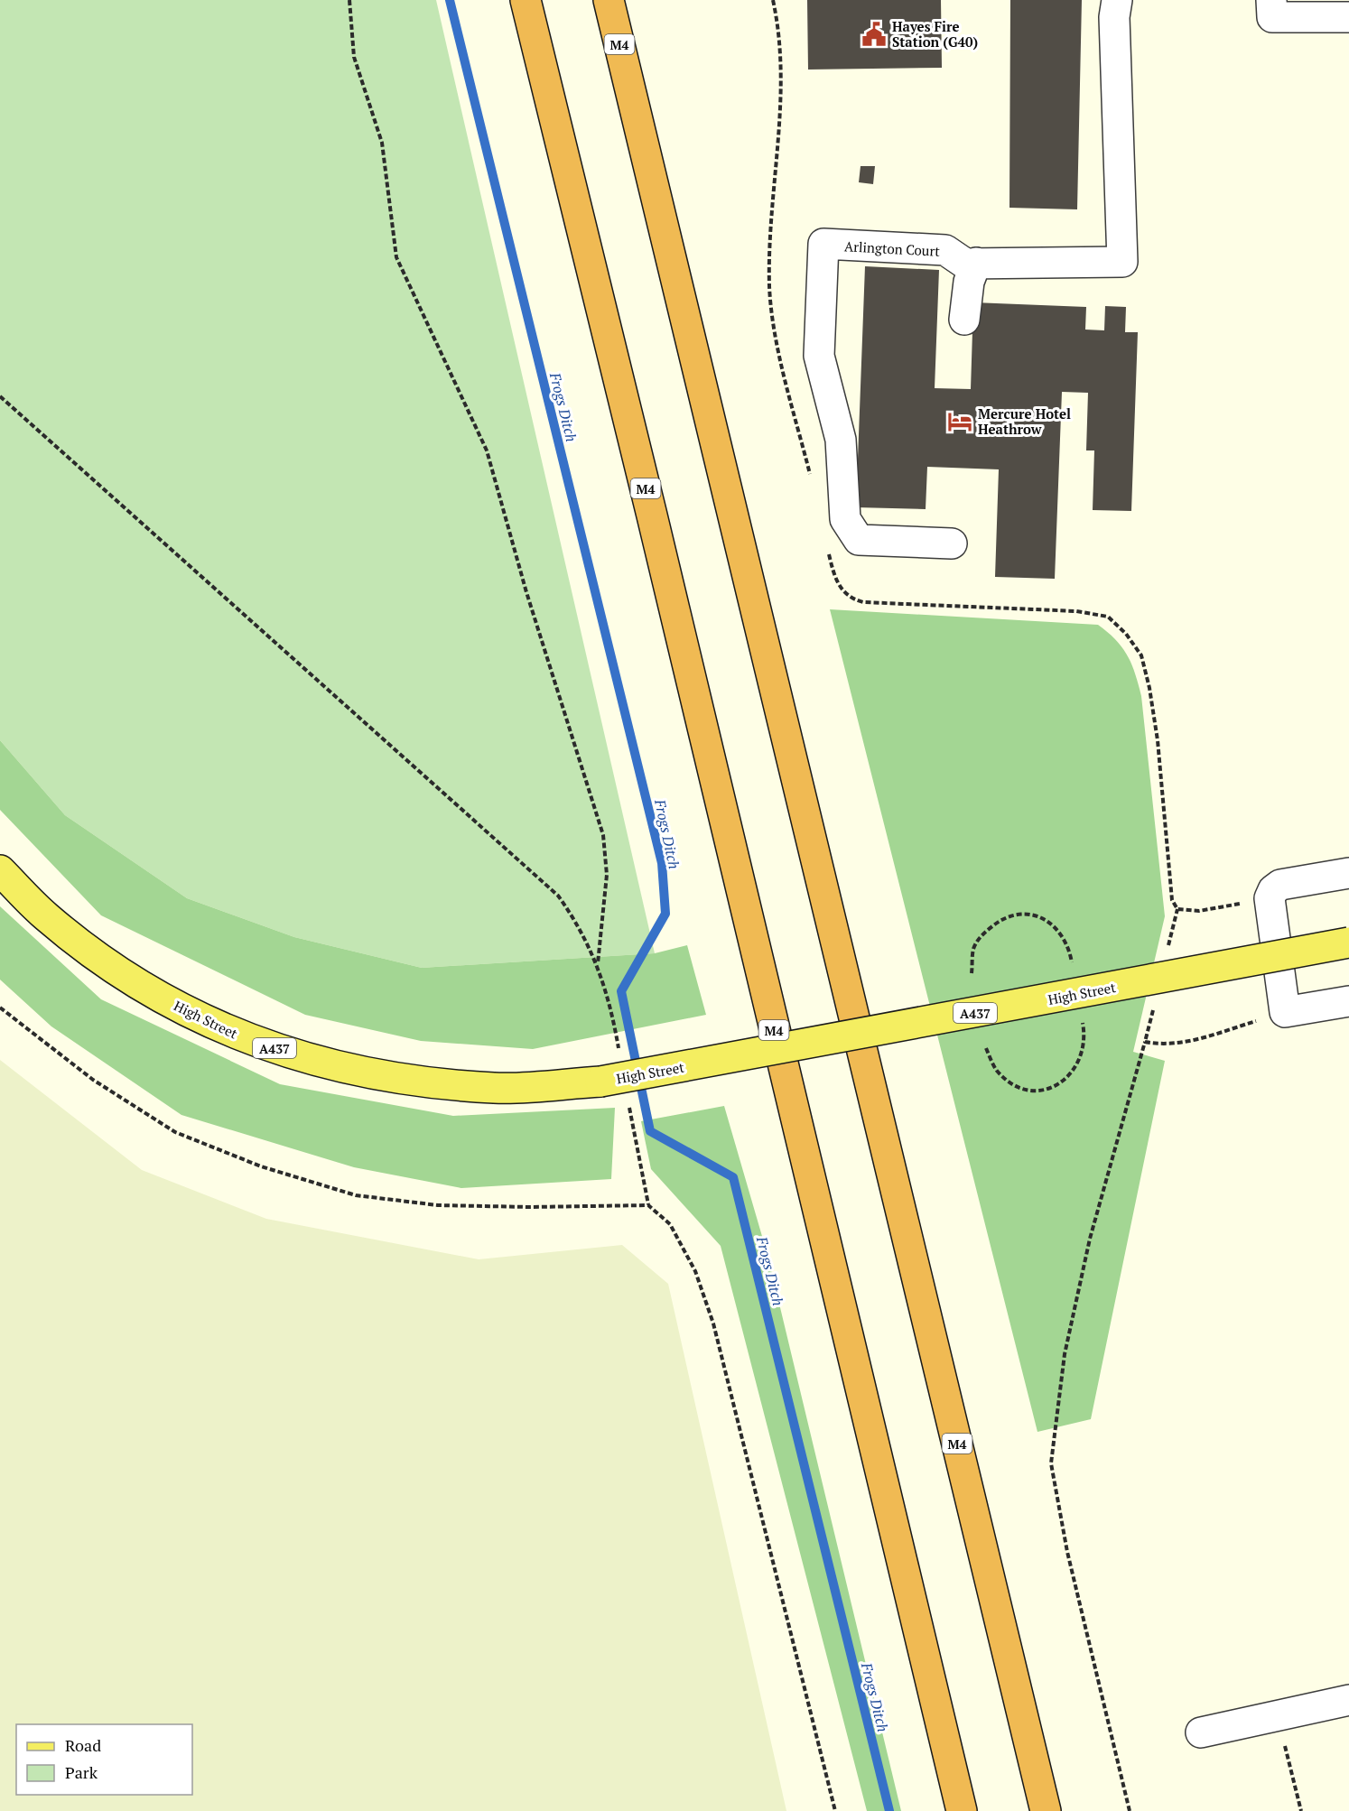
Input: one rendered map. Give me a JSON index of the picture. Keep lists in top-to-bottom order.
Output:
{
  "streets": {
    "highway": ["M4"],
    "main road": ["High Street", "A437"],
    "street": ["Arlington Court"]
  },
  "water": ["Frogs Ditch"],
  "places": {
    "public building": ["Hayes Fire Station (G40)"],
    "hotel": ["Mercure Hotel Heathrow"]
  },
  "legend": ["Road", "Park"]
}
